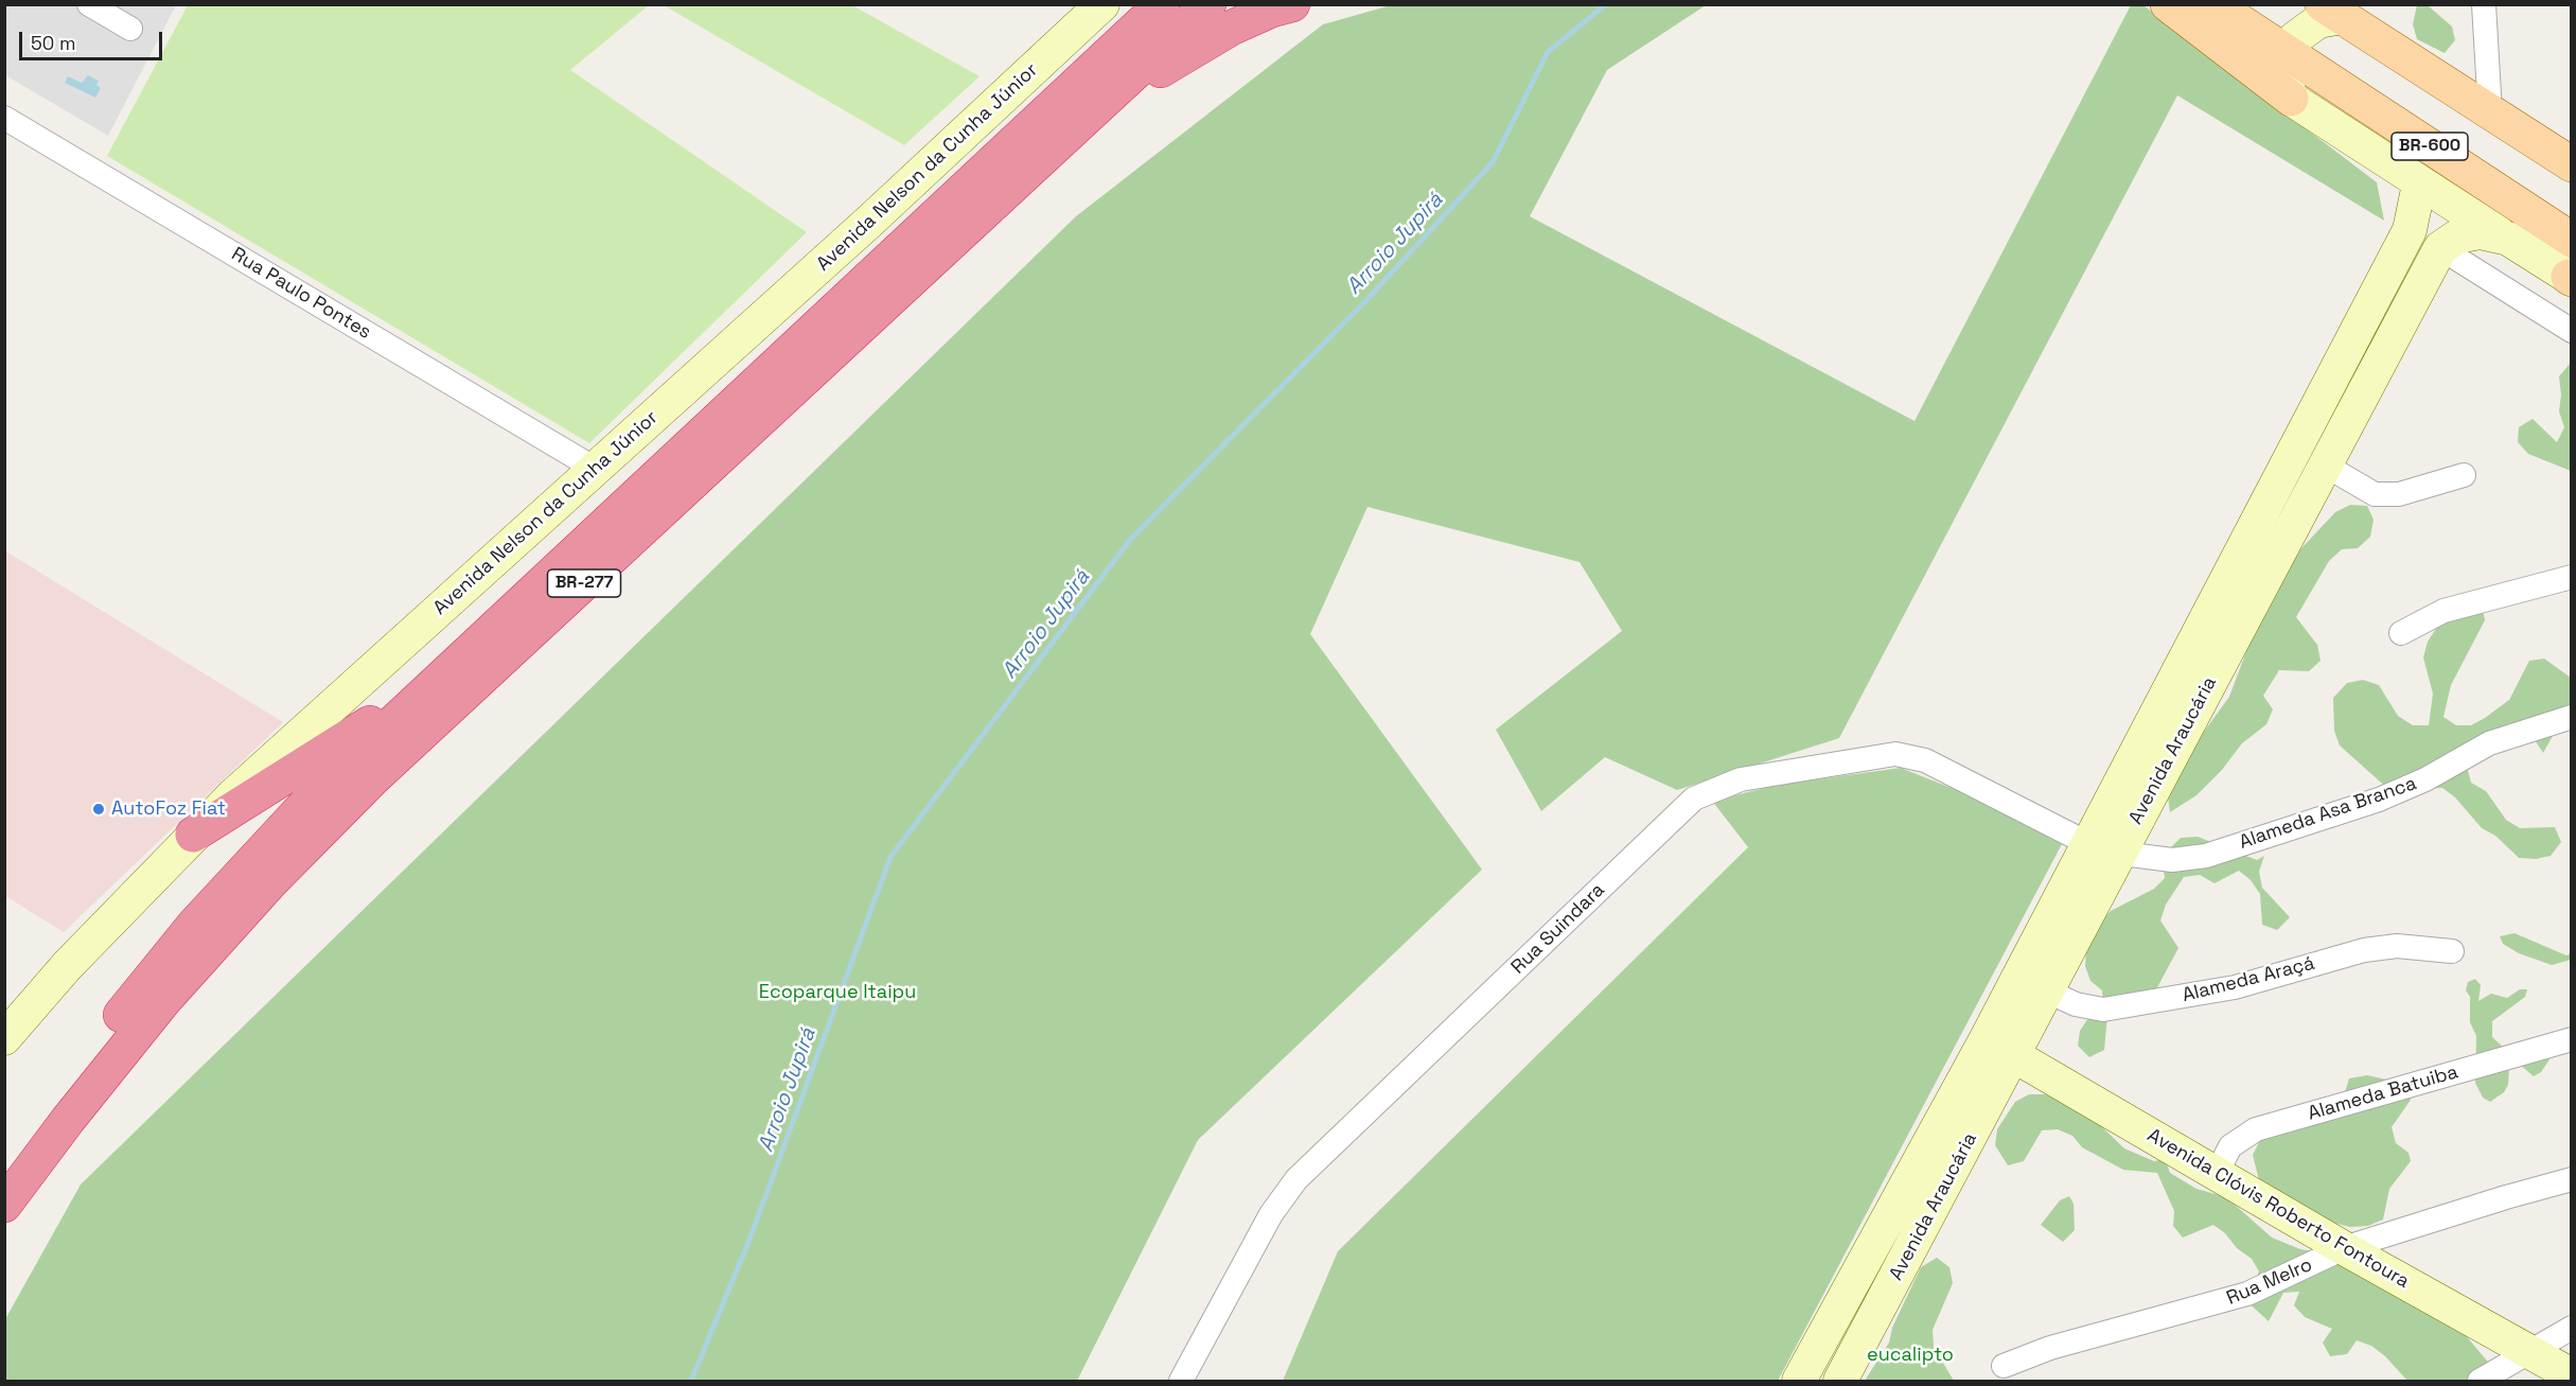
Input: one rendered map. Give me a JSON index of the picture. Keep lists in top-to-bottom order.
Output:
{
  "streets": {
    "highway": ["BR-277"],
    "main road": ["BR-600"],
    "street": [
      "Avenida Nelson da Cunha Júnior",
      "Rua Paulo Pontes",
      "Avenida Araucária",
      "Alameda Asa Branca",
      "Rua Suindara",
      "Alameda Araçá",
      "Alameda Batuiba",
      "Avenida Clóvis Roberto Fontoura",
      "Rua Melro"
    ]
  },
  "crossings": [
    ["Avenida Nelson da Cunha Júnior", "Rua Paulo Pontes"],
    ["Avenida Araucária", "Alameda Asa Branca"],
    ["Avenida Araucária", "Rua Suindara"],
    ["Avenida Araucária", "Alameda Araçá"],
    ["Avenida Araucária", "Avenida Clóvis Roberto Fontoura"],
    ["Alameda Asa Branca", "Rua Suindara"],
    ["Alameda Batuiba", "Avenida Clóvis Roberto Fontoura"],
    ["Avenida Clóvis Roberto Fontoura", "Rua Melro"]
  ],
  "water": ["Arroio Jupirá"],
  "parks": ["Ecoparque Itaipu", "eucalipto"],
  "places": ["AutoFoz Fiat"],
  "scale_bar": "50 m"
}
